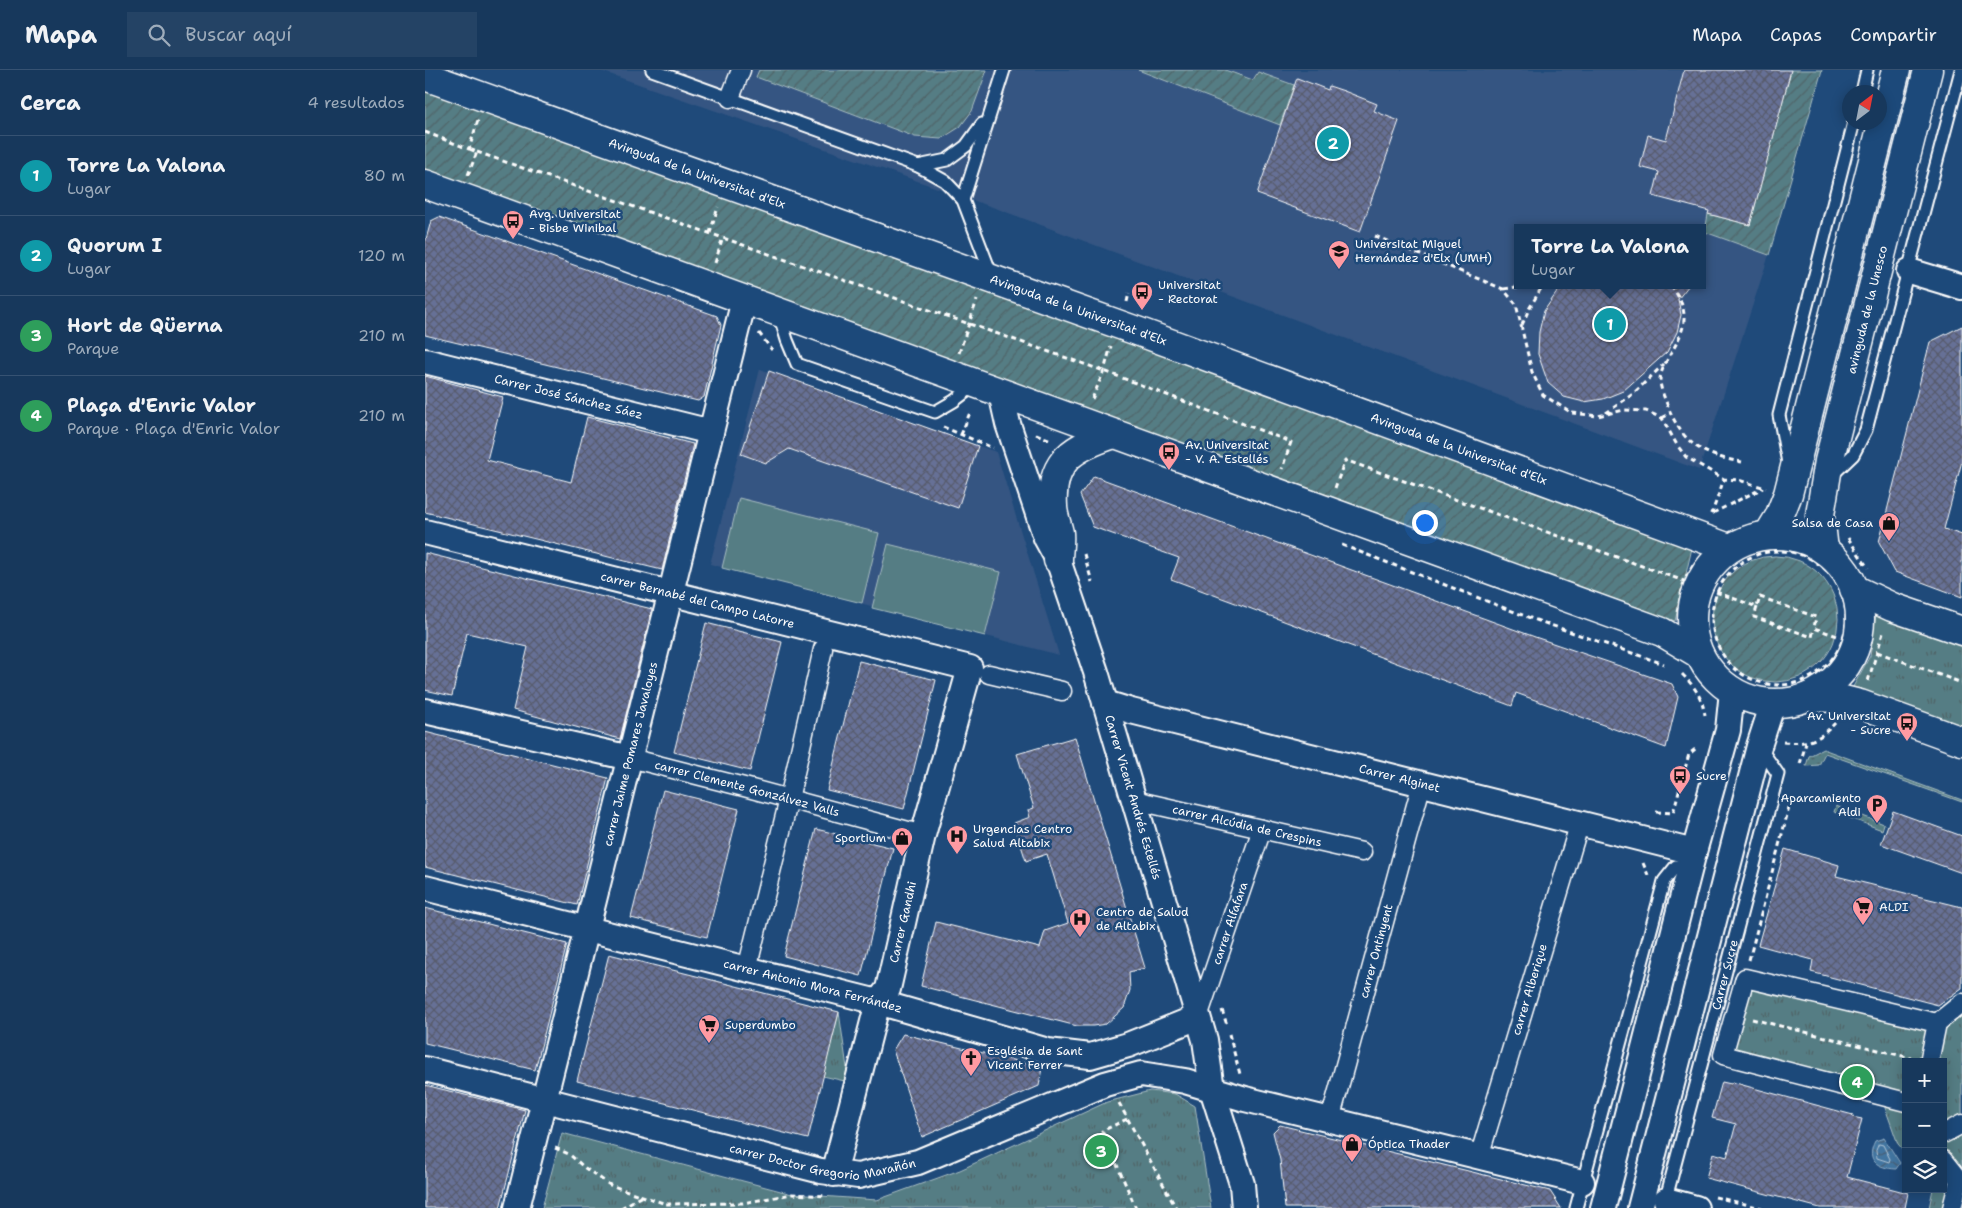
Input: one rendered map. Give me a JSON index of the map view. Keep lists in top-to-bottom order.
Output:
{
  "streets": {
    "main road": ["Avinguda de la Universitat d'Elx", "avinguda de la Unesco"],
    "street": [
      "Carrer José Sánchez Sáez",
      "carrer Bernabé del Campo Latorre",
      "carrer Jaime Pomares Javaloyes",
      "Carrer Alginet",
      "carrer Clemente Gonzálvez Valls",
      "Carrer Vicent Andrés Estellés",
      "carrer Alcúdia de Crespins",
      "Carrer Gandhi",
      "carrer Alfafara",
      "carrer Ontinyent",
      "Carrer Sucre",
      "carrer Antonio Mora Ferrández",
      "carrer Alberique",
      "carrer Doctor Gregorio Marañón"
    ]
  },
  "crossings": [
    ["Carrer José Sánchez Sáez", "carrer Jaime Pomares Javaloyes"],
    ["carrer Bernabé del Campo Latorre", "carrer Jaime Pomares Javaloyes"],
    ["carrer Bernabé del Campo Latorre", "Carrer Gandhi"],
    ["carrer Jaime Pomares Javaloyes", "carrer Clemente Gonzálvez Valls"],
    ["carrer Jaime Pomares Javaloyes", "carrer Antonio Mora Ferrández"],
    ["carrer Jaime Pomares Javaloyes", "carrer Doctor Gregorio Marañón"],
    ["Carrer Alginet", "Carrer Vicent Andrés Estellés"],
    ["Carrer Alginet", "carrer Ontinyent"],
    ["Carrer Alginet", "carrer Alberique"],
    ["carrer Clemente Gonzálvez Valls", "Carrer Gandhi"],
    ["Carrer Vicent Andrés Estellés", "carrer Alcúdia de Crespins"],
    ["Carrer Vicent Andrés Estellés", "carrer Alfafara"],
    ["Carrer Vicent Andrés Estellés", "carrer Antonio Mora Ferrández"],
    ["Carrer Vicent Andrés Estellés", "carrer Doctor Gregorio Marañón"],
    ["carrer Alcúdia de Crespins", "carrer Alfafara"],
    ["Carrer Gandhi", "carrer Antonio Mora Ferrández"],
    ["Carrer Gandhi", "carrer Doctor Gregorio Marañón"],
    ["carrer Alfafara", "carrer Antonio Mora Ferrández"]
  ],
  "places": {
    "bus stop": [
      "Avg. Universitat - Bisbe Winibal",
      "Universitat - Rectorat",
      "Av. Universitat - V. A. Estellés",
      "Av. Universitat - Sucre",
      "Sucre"
    ],
    "school or university": ["Universitat Miguel Hernández d'Elx (UMH)"],
    "shop": ["Salsa de Casa", "Sportium", "Óptica Thader"],
    "parking": ["Aparcamiento Aldi"],
    "hospital": ["Urgencias Centro Salud Altabix", "Centro de Salud de Altabix"],
    "supermarket": ["ALDI", "Superdumbo"],
    "church": ["Església de Sant Vicent Ferrer"]
  },
  "north": "top right",
  "page": {
    "header": "Mapa",
    "search": "Buscar aquí",
    "nav": ["Mapa", "Capas", "Compartir"],
    "heading": ["Cerca", "4 resultados"],
    "pins": [
      "2",
      "1",
      "4",
      "3"
    ],
    "list": [
      {
        "mark": "1",
        "name": "Torre La Valona",
        "note": "Lugar",
        "value": "80 m"
      },
      {
        "mark": "2",
        "name": "Quorum I",
        "note": "Lugar",
        "value": "120 m"
      },
      {
        "mark": "3",
        "name": "Hort de Qüerna",
        "note": "Parque",
        "value": "210 m"
      },
      {
        "mark": "4",
        "name": "Plaça d'Enric Valor",
        "note": "Parque · Plaça d'Enric Valor",
        "value": "210 m"
      }
    ],
    "popup": ["Torre La Valona", "Lugar"],
    "map_buttons": ["+", "−"]
  }
}
